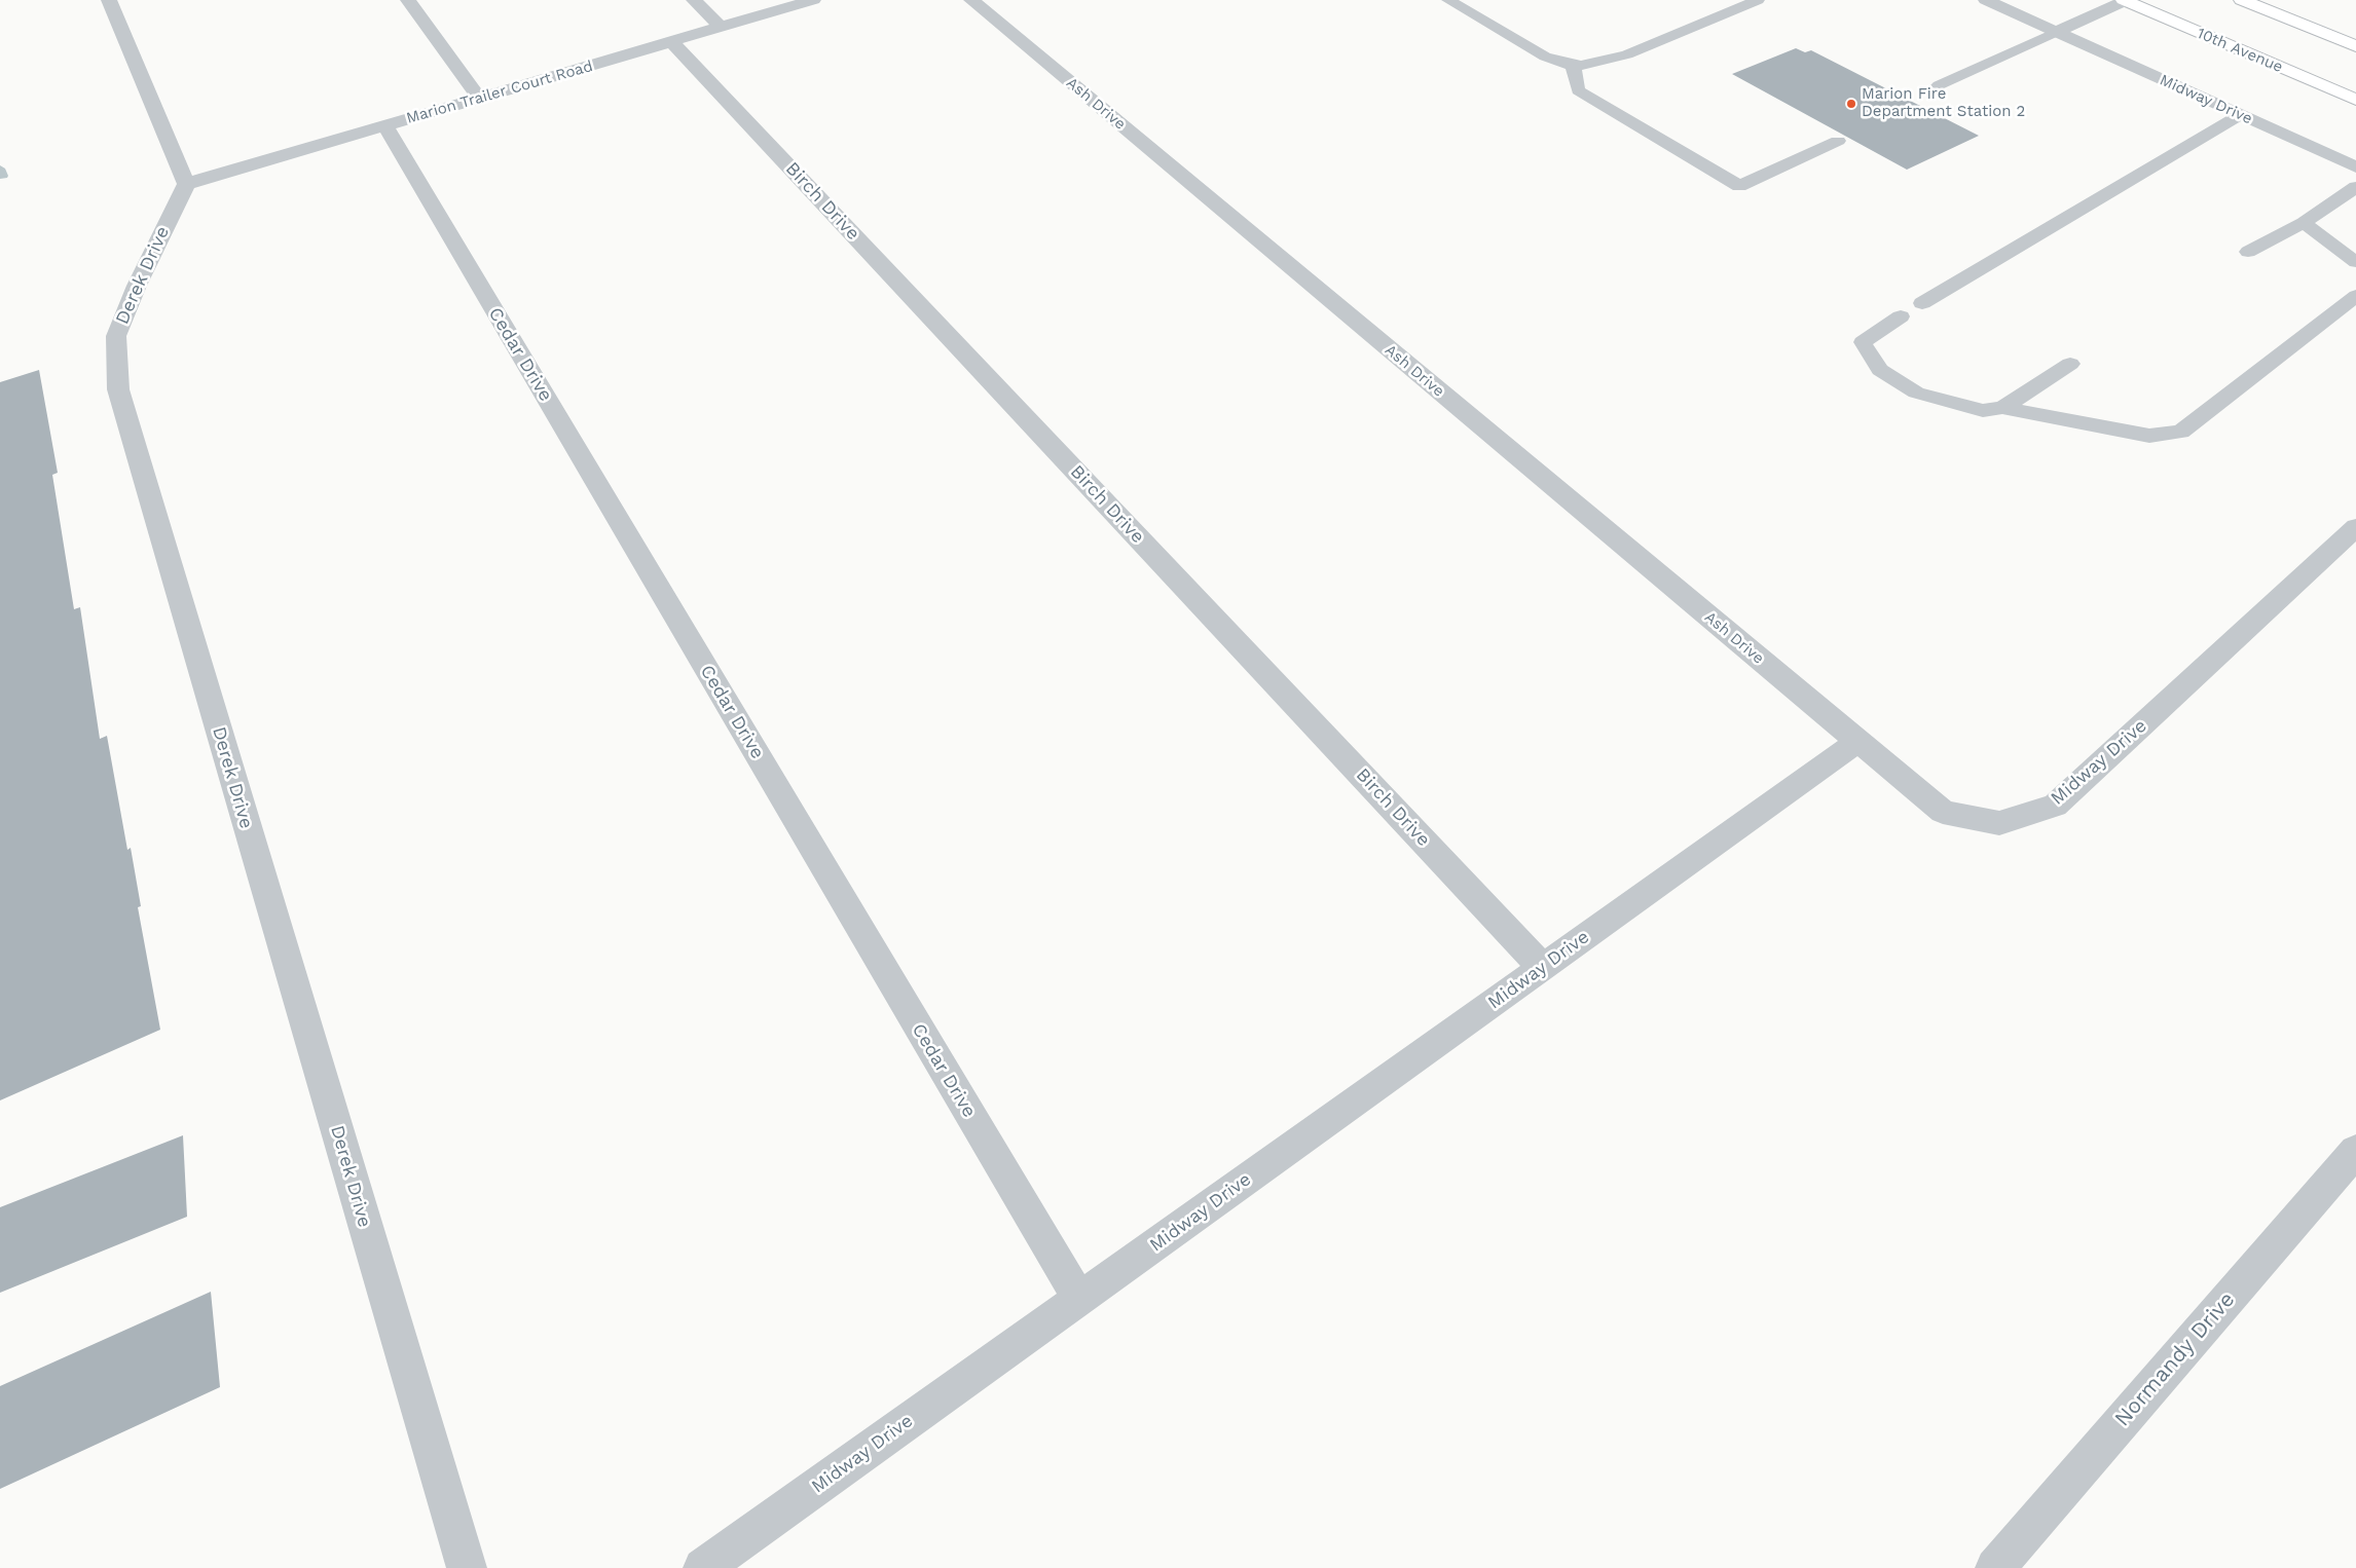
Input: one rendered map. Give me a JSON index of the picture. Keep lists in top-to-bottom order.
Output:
{
  "streets": {
    "main road": ["10th Avenue"],
    "street": [
      "Marion Trailer Court Road",
      "Midway Drive",
      "Ash Drive",
      "Birch Drive",
      "Derek Drive",
      "Cedar Drive",
      "Normandy Drive"
    ]
  },
  "crossings": [
    ["Marion Trailer Court Road", "Birch Drive"],
    ["Marion Trailer Court Road", "Derek Drive"],
    ["Marion Trailer Court Road", "Cedar Drive"],
    ["Midway Drive", "Ash Drive"],
    ["Midway Drive", "Birch Drive"],
    ["Midway Drive", "Cedar Drive"]
  ],
  "places": ["Marion Fire Department Station 2"]
}
